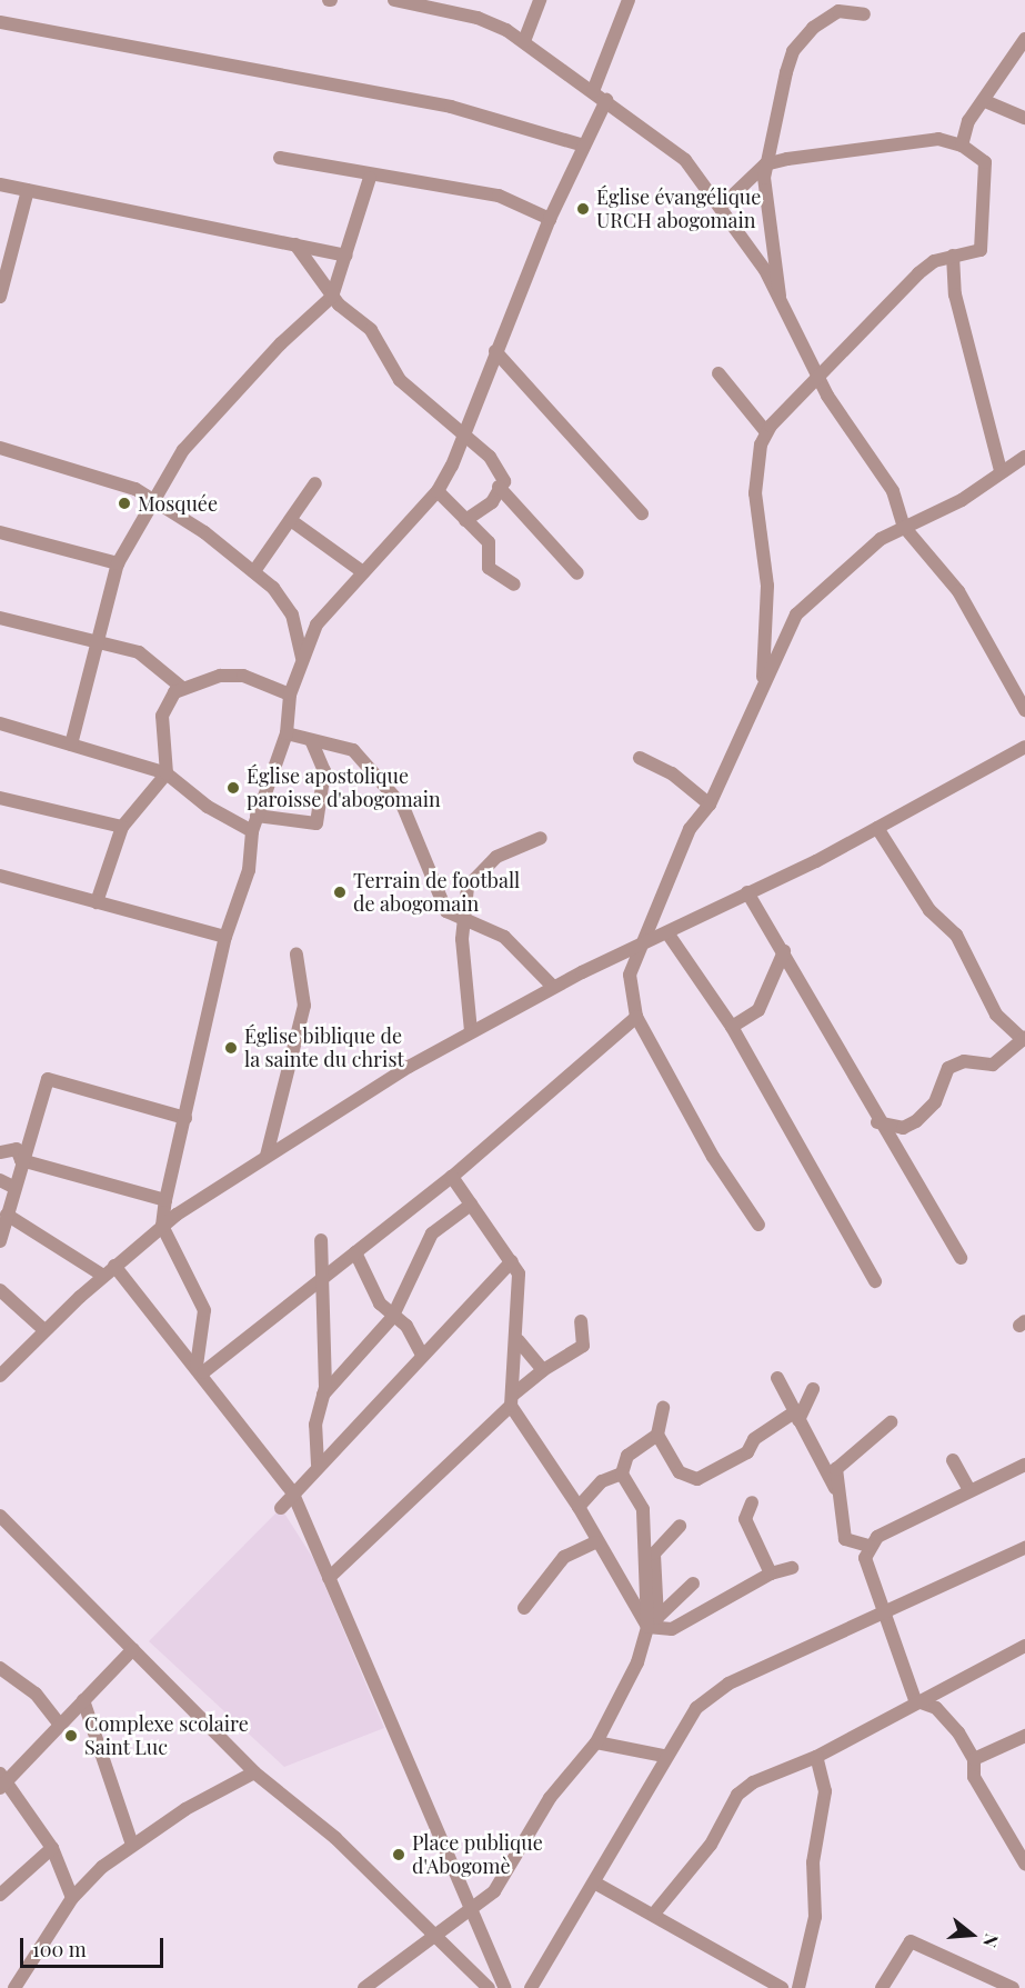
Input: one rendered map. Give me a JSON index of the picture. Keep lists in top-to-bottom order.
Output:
{
  "places": [
    "Église évangélique URCH abogomain",
    "Mosquée",
    "Église apostolique paroisse d'abogomain",
    "Terrain de football de abogomain",
    "Église biblique de la sainte du christ",
    "Complexe scolaire Saint Luc",
    "Place publique d'Abogomè"
  ],
  "scale_bar": "100 m",
  "north": "right"
}
